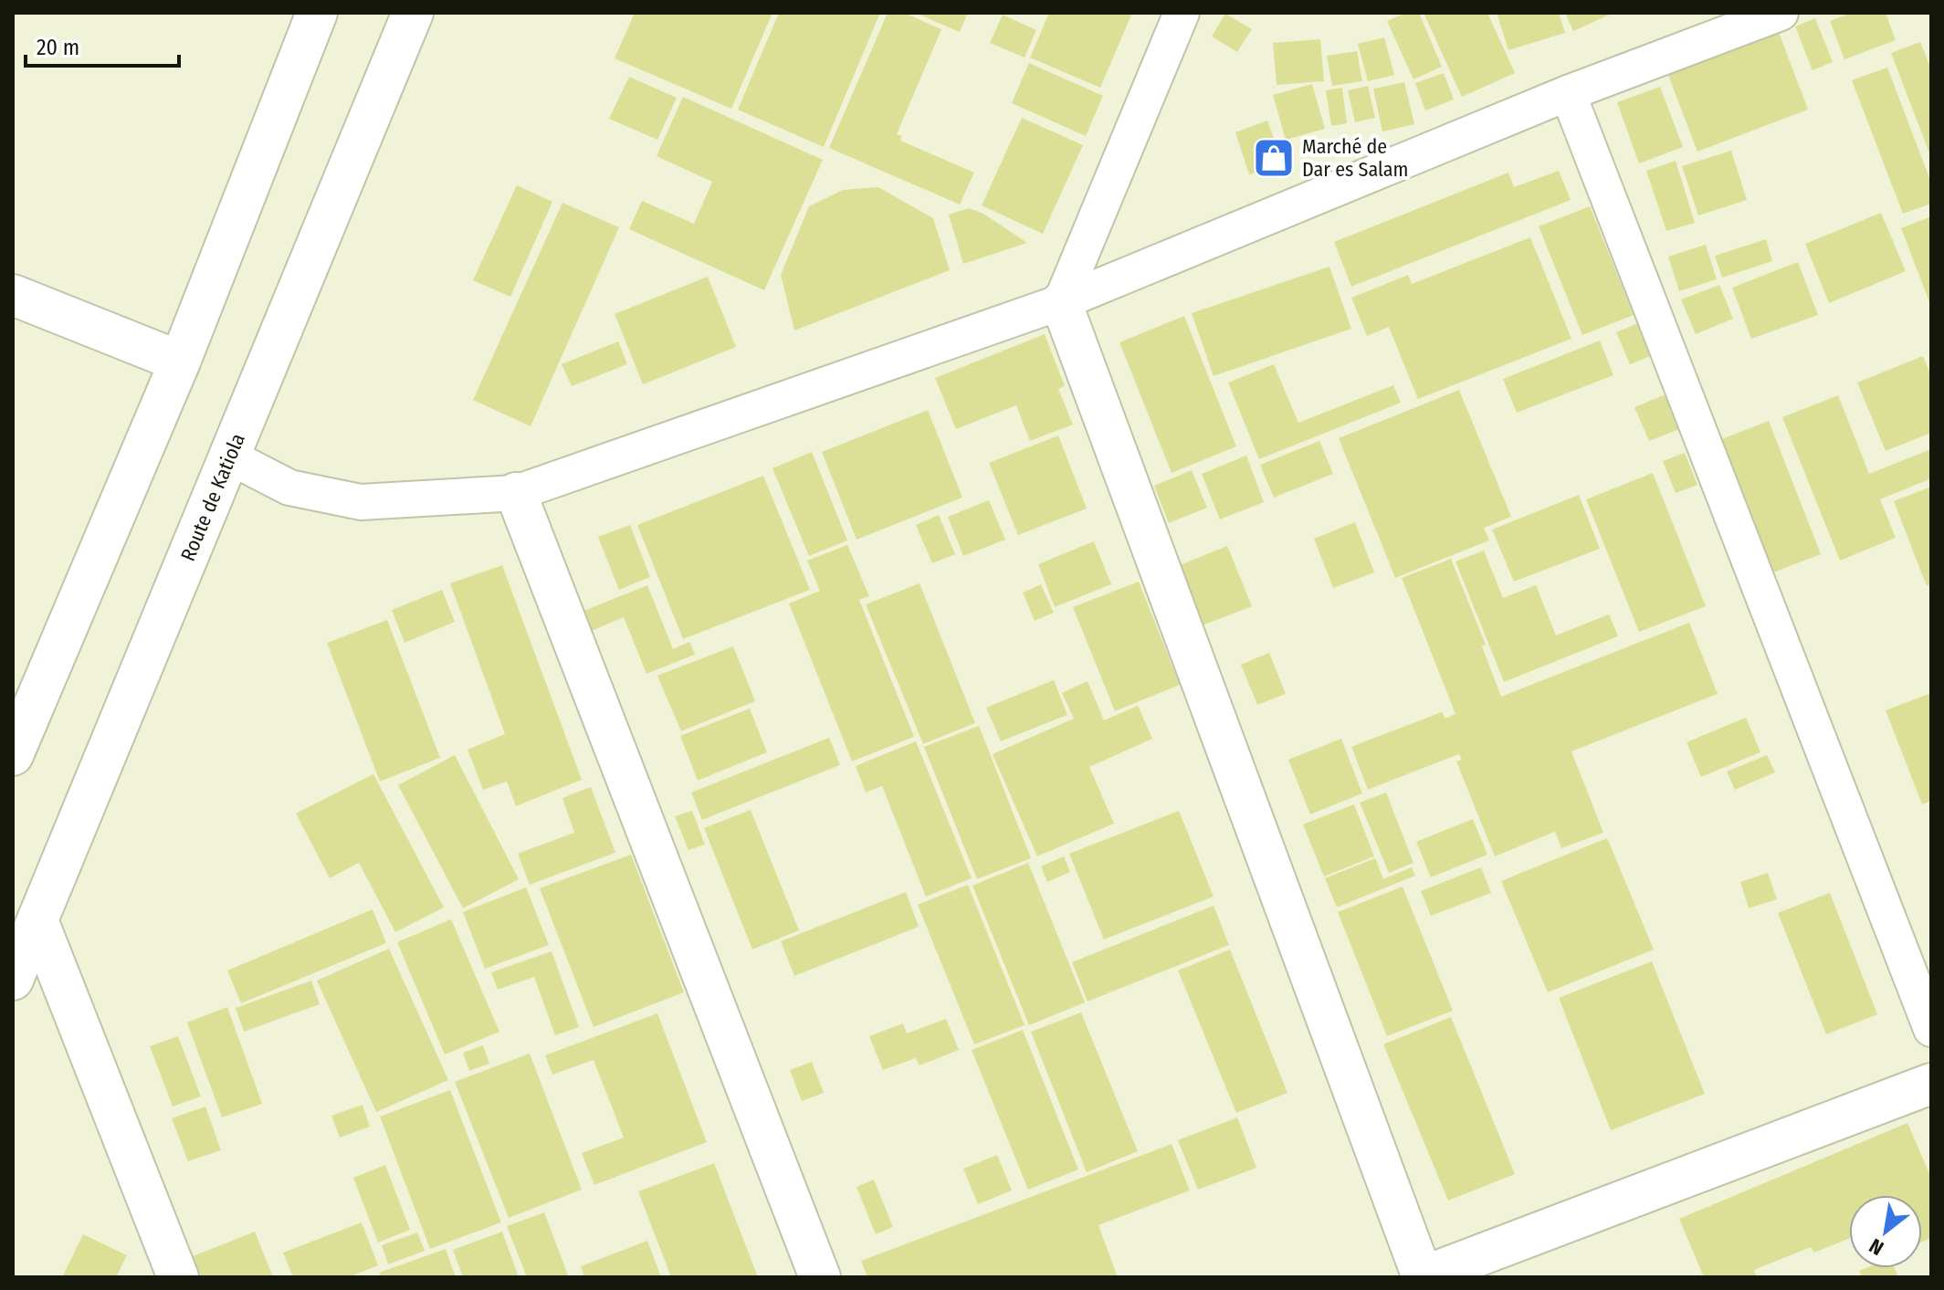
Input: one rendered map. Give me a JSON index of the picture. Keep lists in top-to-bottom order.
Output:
{
  "streets": {
    "main road": ["Route de Katiola"]
  },
  "places": {
    "shop": ["Marché de Dar es Salam"]
  },
  "scale_bar": "20 m",
  "north": "bottom left"
}
